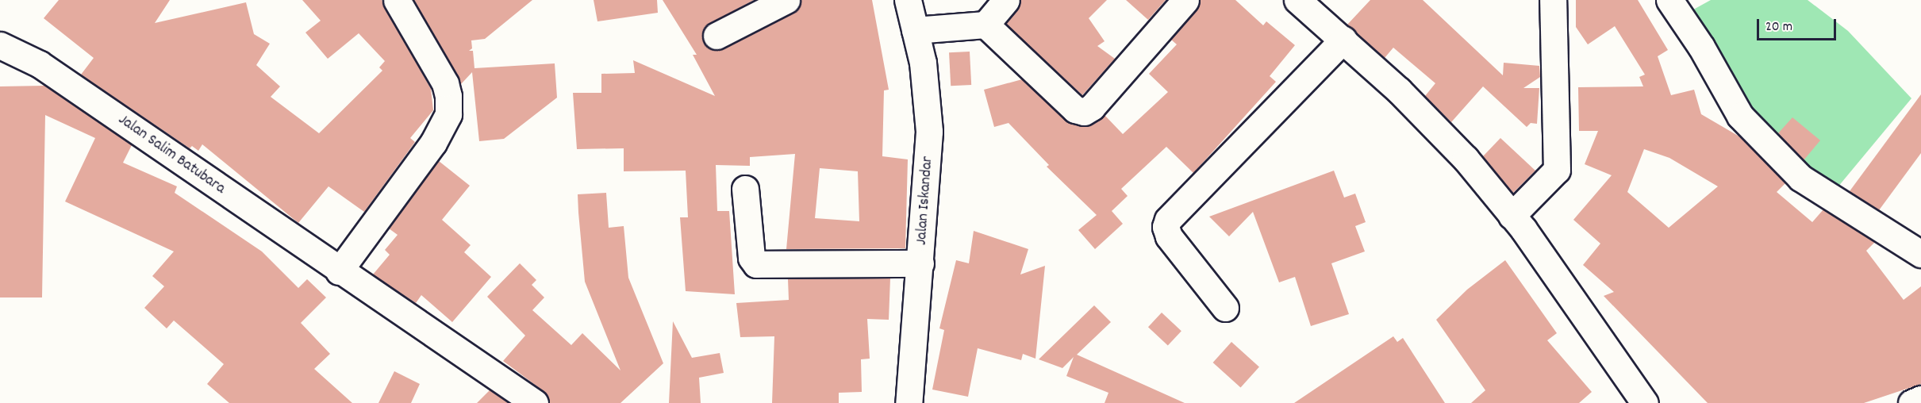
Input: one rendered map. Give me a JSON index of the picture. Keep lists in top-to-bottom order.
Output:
{
  "streets": {
    "street": ["Jalan Salim Batubara", "Jalan Iskandar"]
  },
  "scale_bar": "20 m"
}
